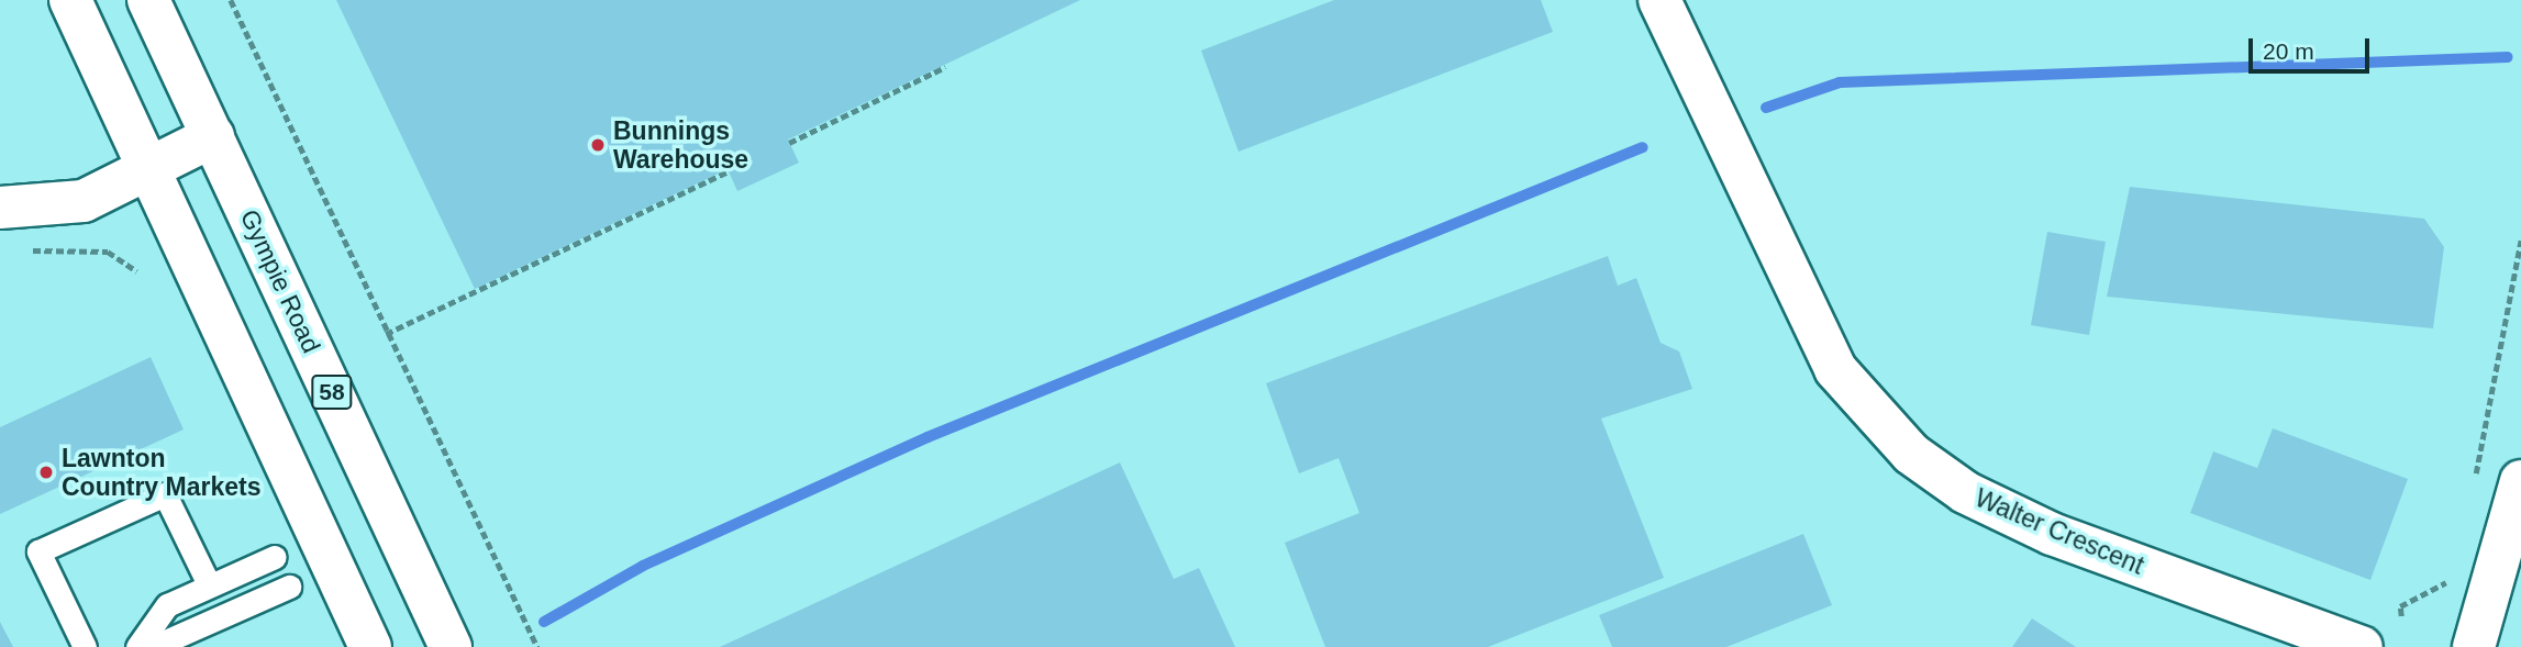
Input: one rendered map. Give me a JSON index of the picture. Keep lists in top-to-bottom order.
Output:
{
  "streets": {
    "main road": ["Gympie Road", "58", "Walter Crescent"]
  },
  "places": ["Bunnings Warehouse", "Lawnton Country Markets"],
  "scale_bar": "20 m"
}
